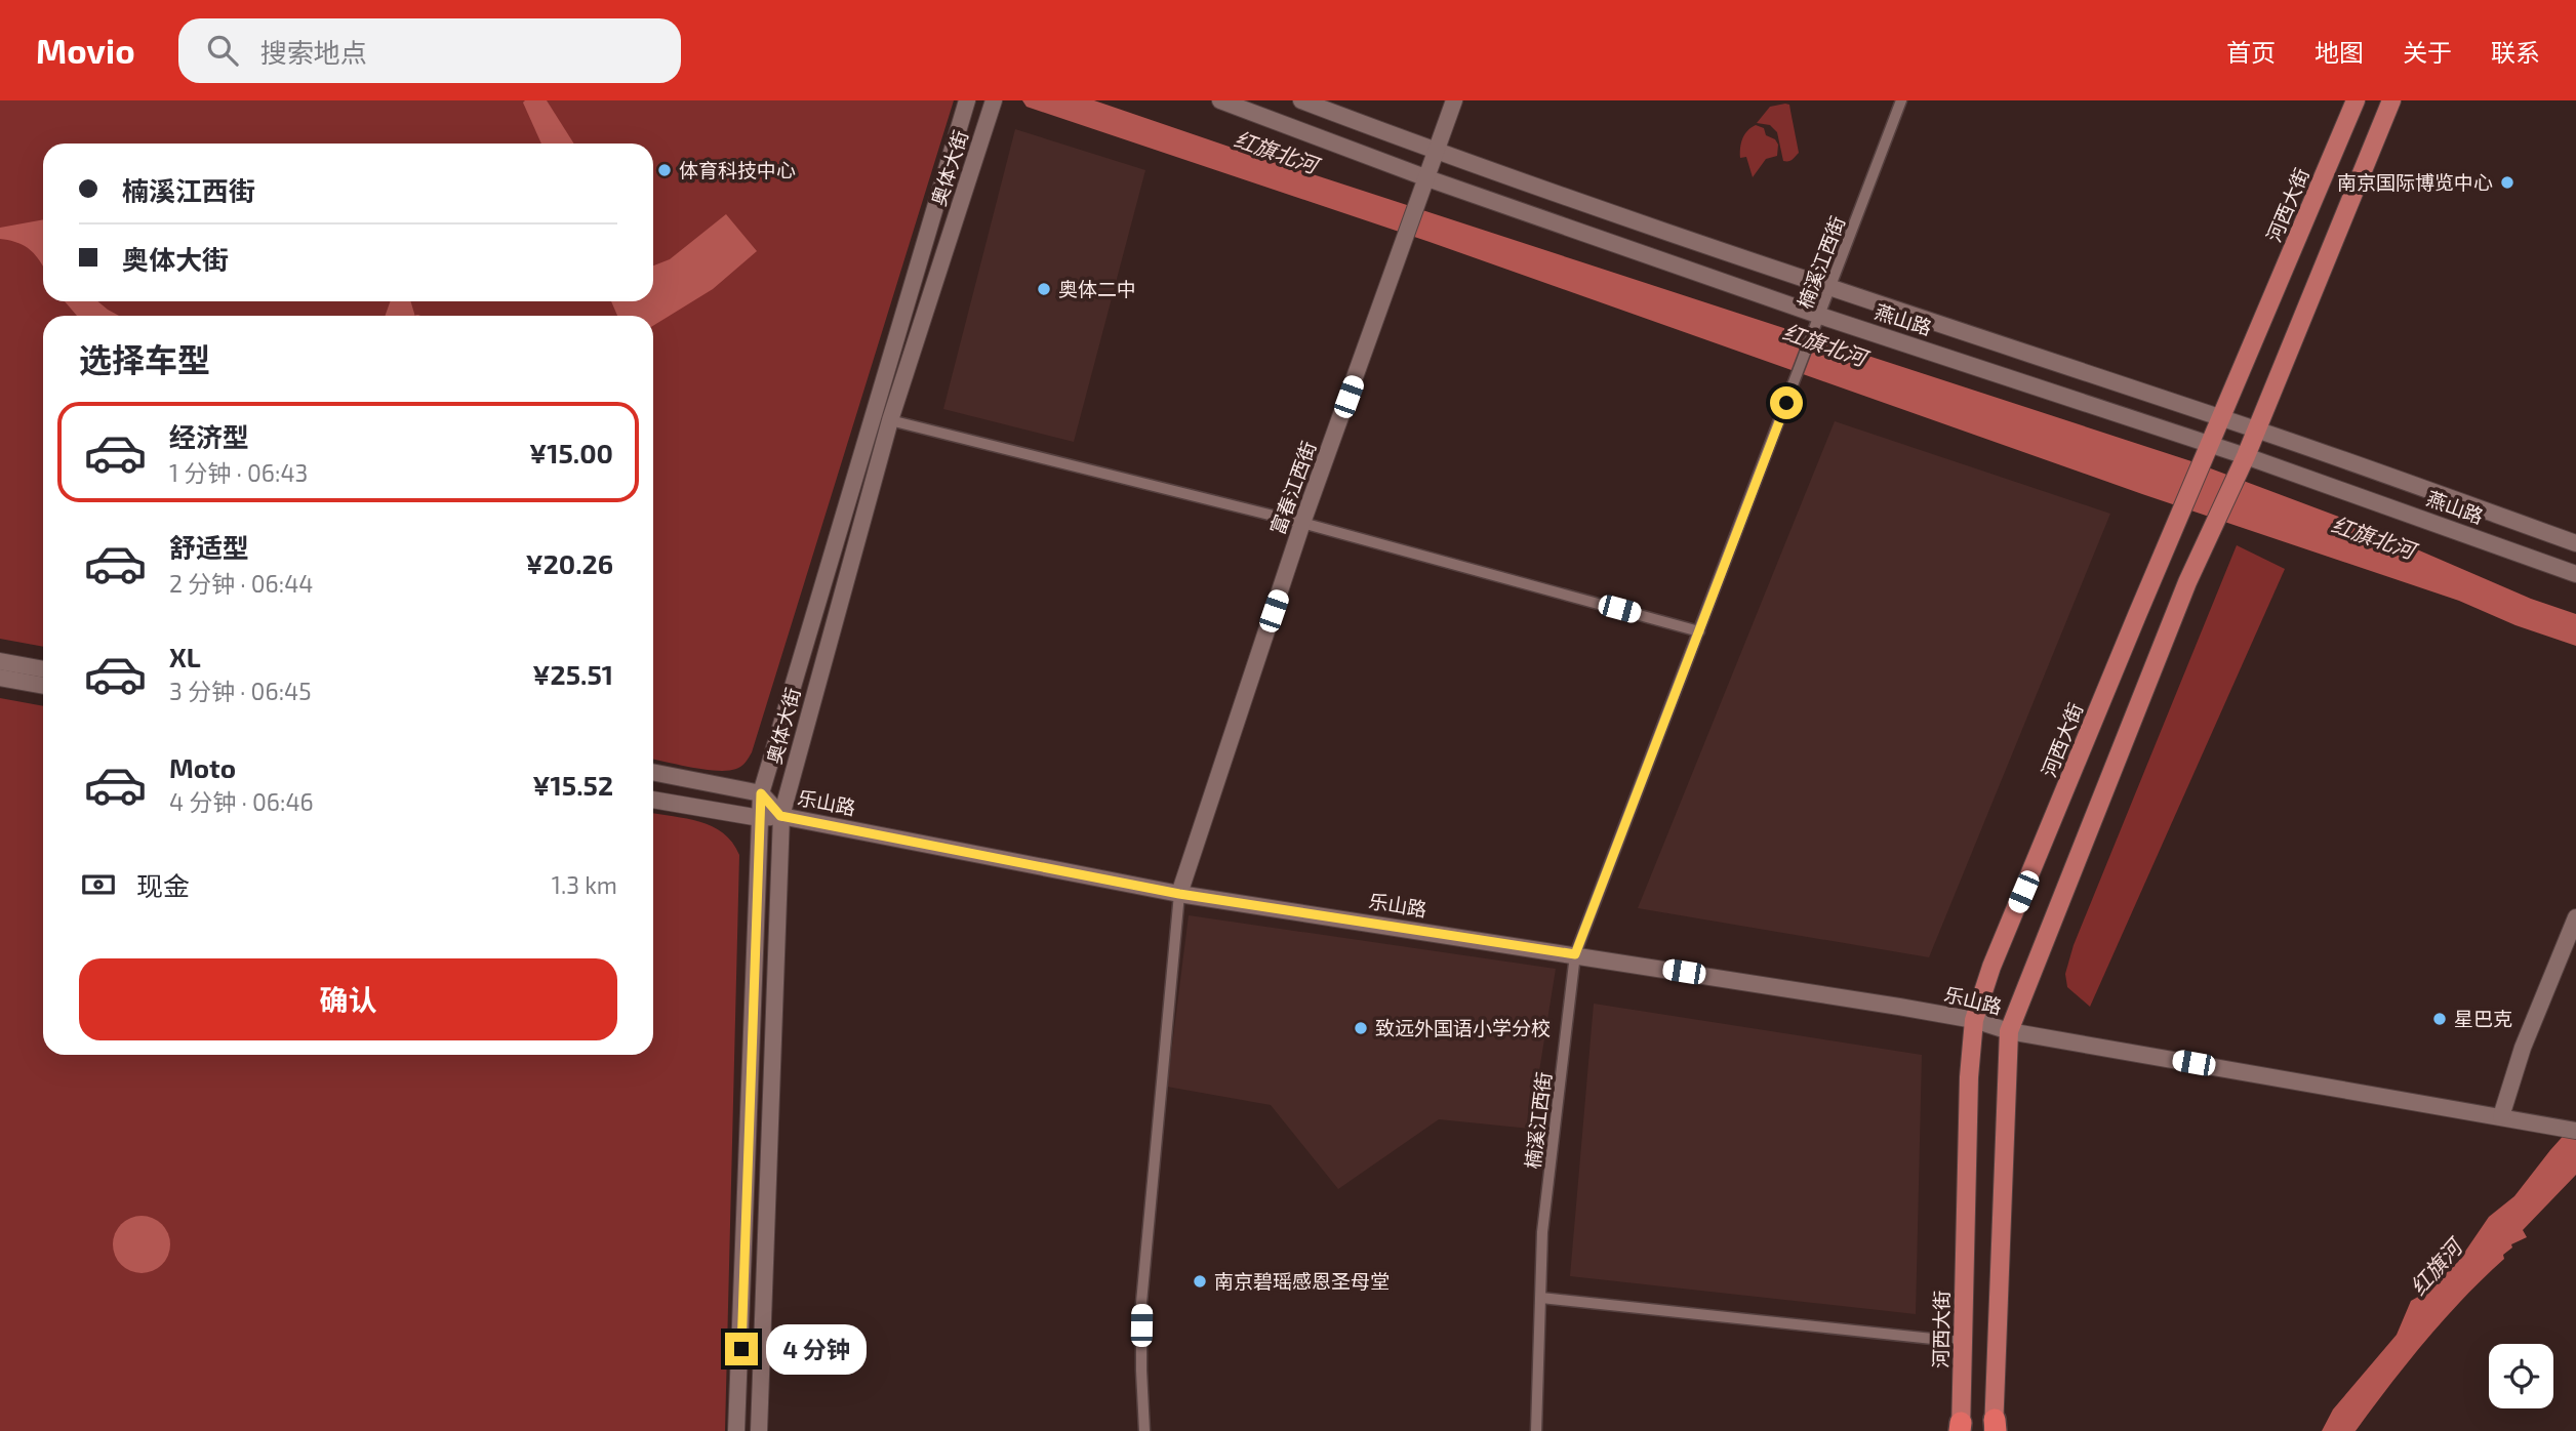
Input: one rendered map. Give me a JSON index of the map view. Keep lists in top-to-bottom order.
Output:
{
  "streets": {
    "main road": [
      "奥体大街",
      "河西大街",
      "燕山路",
      "富春江西街",
      "乐山路"
    ],
    "street": ["楠溪江西街"]
  },
  "crossings": [
    ["奥体大街", "乐山路"],
    ["河西大街", "燕山路"],
    ["河西大街", "乐山路"],
    ["楠溪江西街", "燕山路"],
    ["楠溪江西街", "乐山路"],
    ["燕山路", "富春江西街"],
    ["富春江西街", "乐山路"]
  ],
  "water": ["红旗北河", "红旗河"],
  "places": [
    "体育科技中心",
    "南京国际博览中心",
    "奥体二中",
    "星巴克",
    "致远外国语小学分校",
    "南京碧瑶感恩圣母堂"
  ],
  "page": {
    "header": "Movio",
    "search": "搜索地点",
    "nav": [
      "首页",
      "地图",
      "关于",
      "联系"
    ],
    "banner": ["楠溪江西街", "奥体大街"],
    "heading": "选择车型",
    "list": [
      {
        "name": "经济型",
        "note": "1 分钟 · 06:43",
        "value": "¥15.00"
      },
      {
        "name": "舒适型",
        "note": "2 分钟 · 06:44",
        "value": "¥20.26"
      },
      {
        "name": "XL",
        "note": "3 分钟 · 06:45",
        "value": "¥25.51"
      },
      {
        "name": "Moto",
        "note": "4 分钟 · 06:46",
        "value": "¥15.52"
      }
    ],
    "pay": ["现金", "1.3 km"],
    "buttons": "确认",
    "bubble": "4 分钟"
  }
}
